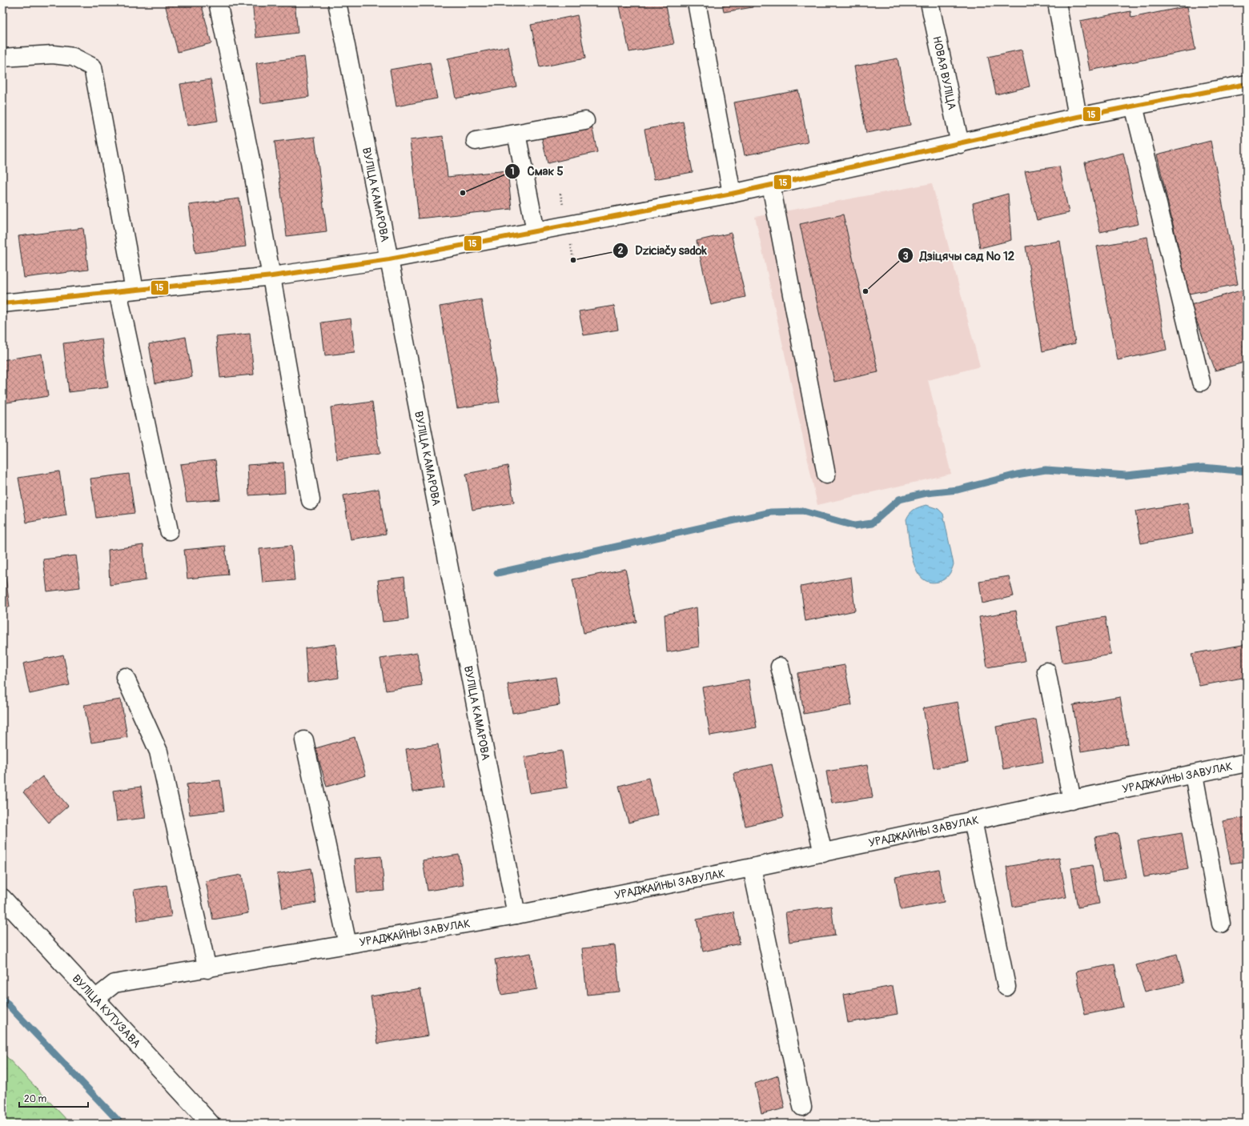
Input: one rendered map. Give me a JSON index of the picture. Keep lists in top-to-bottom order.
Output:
{
  "streets": {
    "street": [
      "НОВАЯ ВУЛІЦА",
      "ВУЛІЦА КАМАРОВА",
      "УРАДЖАЙНЫ ЗАВУЛАК",
      "ВУЛІЦА КУТУЗАВА"
    ]
  },
  "crossings": [
    ["ВУЛІЦА КАМАРОВА", "УРАДЖАЙНЫ ЗАВУЛАК"],
    ["УРАДЖАЙНЫ ЗАВУЛАК", "ВУЛІЦА КУТУЗАВА"]
  ],
  "places": ["Смак 5", "Dziciačy sadok", "Дзіцячы сад № 12"],
  "lines": ["transit line 15"],
  "scale_bar": "20 m"
}
